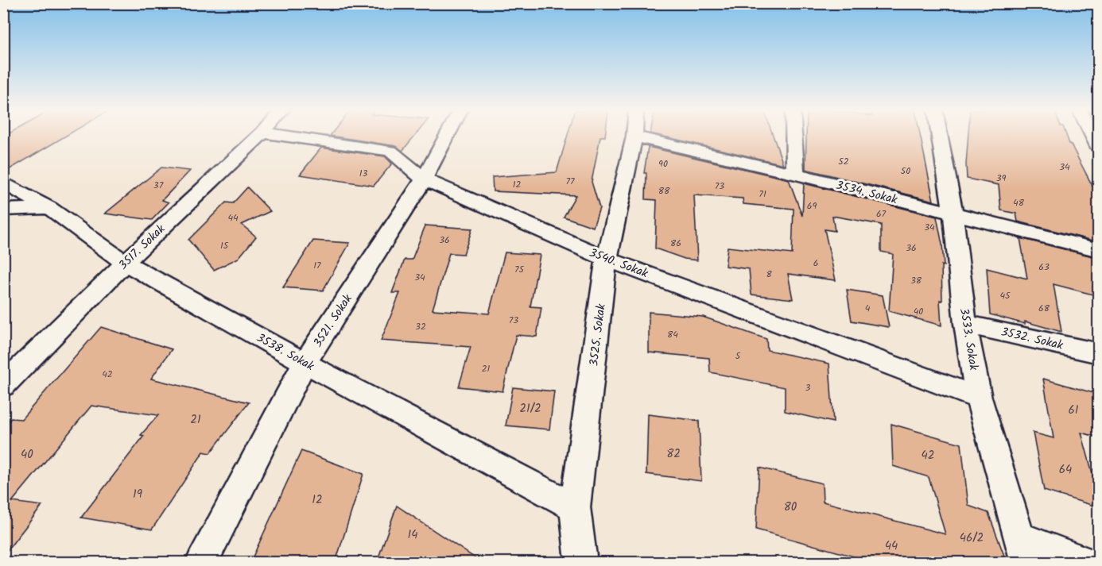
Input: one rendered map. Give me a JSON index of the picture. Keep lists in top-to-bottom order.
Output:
{
  "streets": {
    "street": [
      "3534. Sokak",
      "3517. Sokak",
      "3540. Sokak",
      "3521. Sokak",
      "3525. Sokak",
      "3532. Sokak",
      "3533. Sokak",
      "3538. Sokak"
    ]
  },
  "crossings": [
    ["3534. Sokak", "3533. Sokak"],
    ["3517. Sokak", "3538. Sokak"],
    ["3540. Sokak", "3521. Sokak"],
    ["3540. Sokak", "3525. Sokak"],
    ["3540. Sokak", "3533. Sokak"],
    ["3521. Sokak", "3538. Sokak"],
    ["3525. Sokak", "3538. Sokak"],
    ["3532. Sokak", "3533. Sokak"]
  ],
  "house_numbers": [
    "52",
    "90",
    "34",
    "50",
    "13",
    "39",
    "77",
    "12",
    "37",
    "73",
    "88",
    "71",
    "48",
    "69",
    "67",
    "44",
    "34",
    "36",
    "86",
    "15",
    "36",
    "6",
    "17",
    "63",
    "75",
    "8",
    "34",
    "38",
    "45",
    "4",
    "68",
    "40",
    "73",
    "32",
    "84",
    "5",
    "21",
    "42",
    "3",
    "21/2",
    "61",
    "21",
    "82",
    "40",
    "42",
    "64",
    "19",
    "12",
    "80",
    "14",
    "46/2",
    "44"
  ]
}
